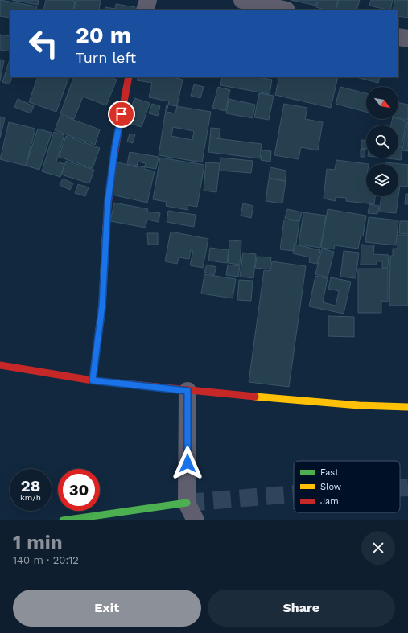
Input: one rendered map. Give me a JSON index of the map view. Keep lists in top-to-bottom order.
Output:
{
  "legend": ["Fast", "Slow", "Jam"],
  "north": "bottom right",
  "page": {
    "turn": ["20 m", "Turn left"],
    "speed": "28 km/h",
    "limit": "30",
    "heading": ["1 min", "140 m · 20:12"],
    "buttons": ["Exit", "Share"]
  }
}
